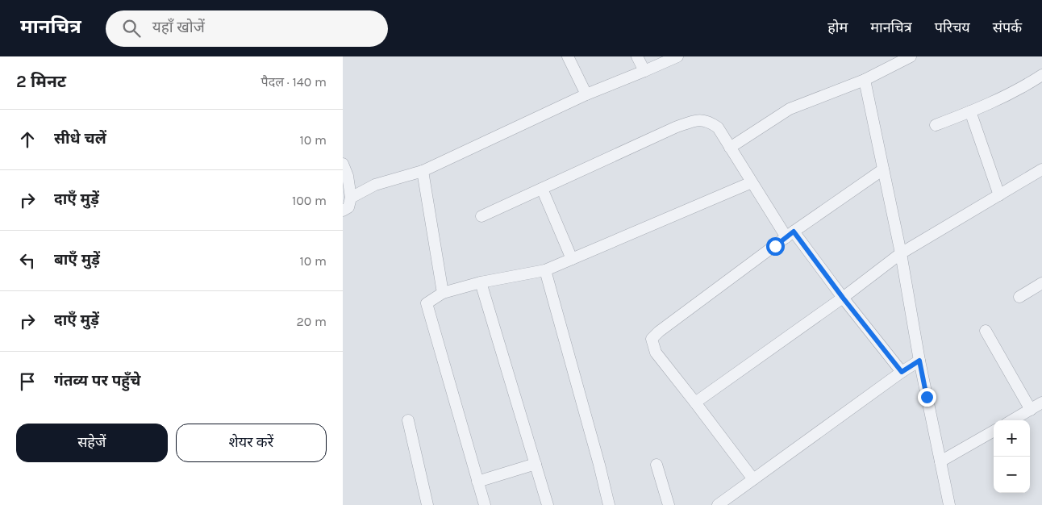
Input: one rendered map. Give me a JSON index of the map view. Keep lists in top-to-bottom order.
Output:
{
  "page": {
    "header": "मानचित्र",
    "search": "यहाँ खोजें",
    "nav": [
      "होम",
      "मानचित्र",
      "परिचय",
      "संपर्क"
    ],
    "heading": ["2 मिनट", "पैदल · 140 m"],
    "list": [
      ["सीधे चलें", "10 m"],
      ["दाएँ मुड़ें", "100 m"],
      ["बाएँ मुड़ें", "10 m"],
      ["दाएँ मुड़ें", "20 m"],
      "गंतव्य पर पहुँचे"
    ],
    "buttons": ["सहेजें", "शेयर करें"],
    "map_buttons": ["+", "−"]
  }
}
